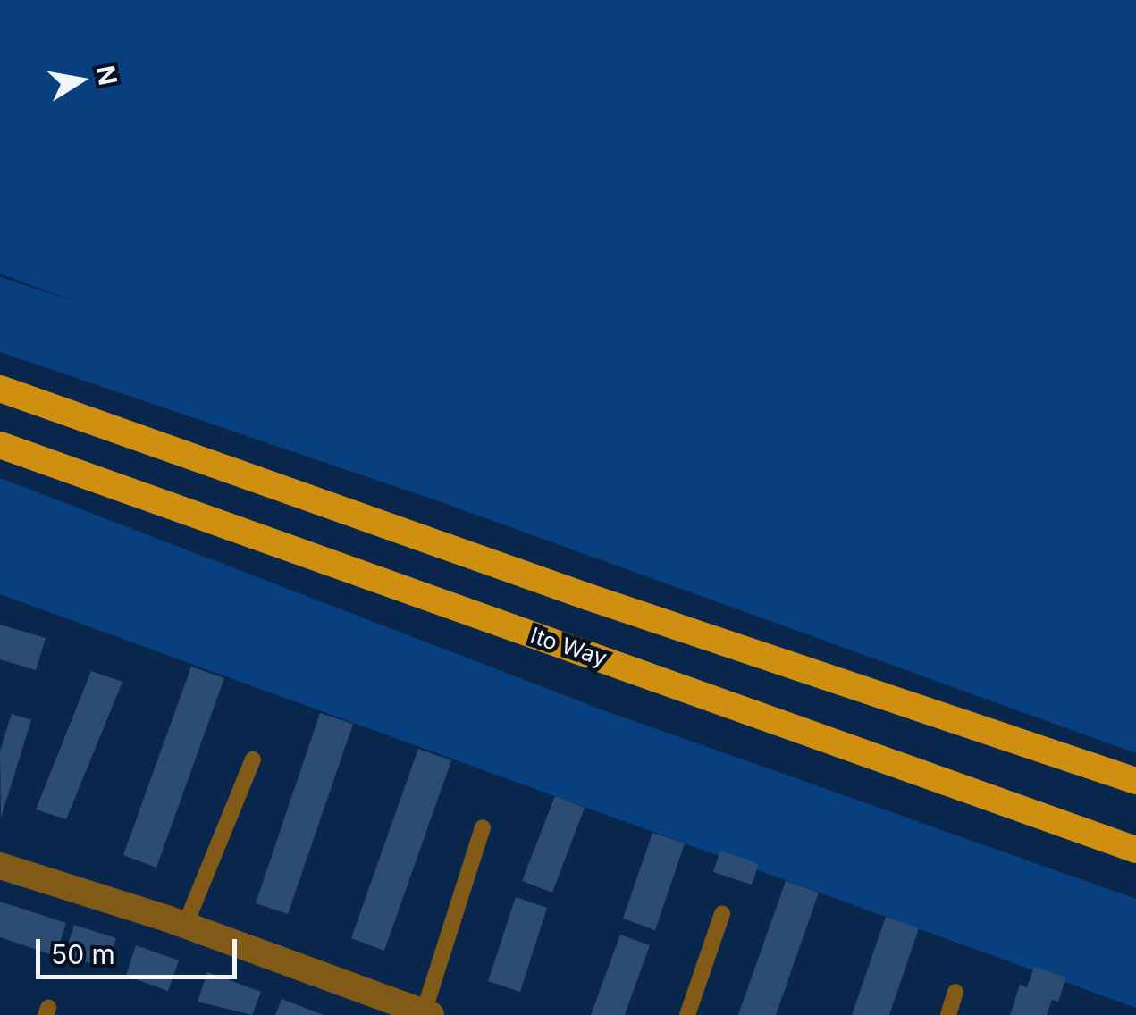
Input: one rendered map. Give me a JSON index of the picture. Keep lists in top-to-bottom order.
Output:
{
  "streets": {
    "main road": ["Ito Way"]
  },
  "scale_bar": "50 m",
  "north": "right"
}
